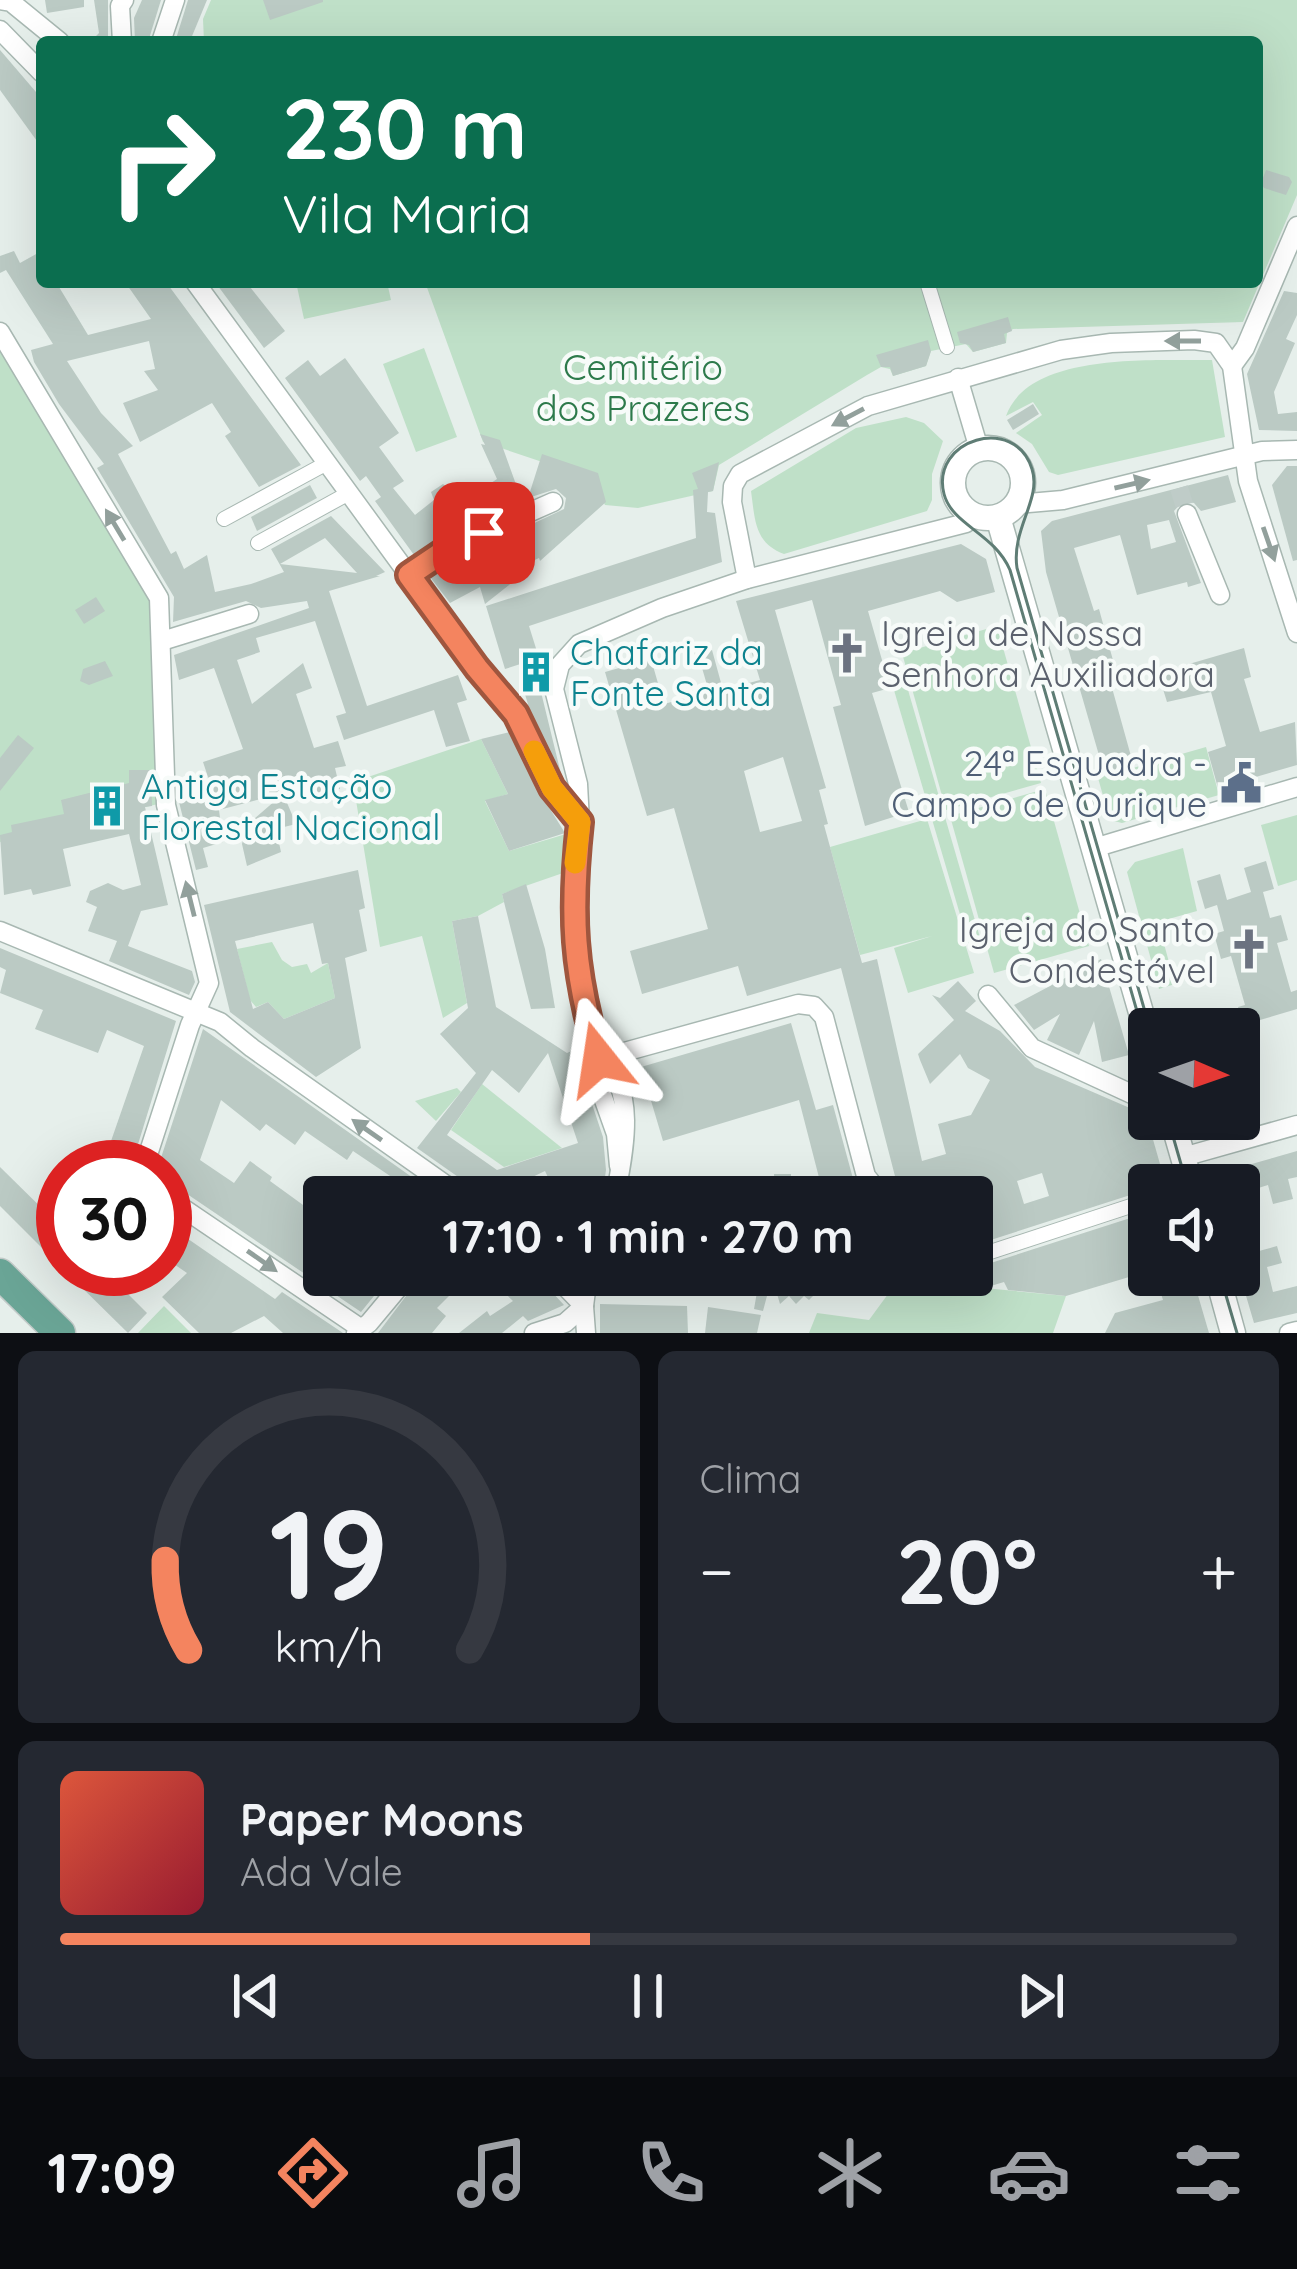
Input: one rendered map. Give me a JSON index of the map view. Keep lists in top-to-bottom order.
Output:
{
  "parks": ["Cemitério dos Prazeres"],
  "places": {
    "church": ["Igreja de Nossa Senhora Auxiliadora", "Igreja do Santo Condestável"],
    "building": ["Chafariz da Fonte Santa", "Antiga Estação Florestal Nacional"],
    "public building": ["24ª Esquadra - Campo de Ourique"]
  },
  "north": "right",
  "page": {
    "turn": ["230 m", "Vila Maria"],
    "limit": "30",
    "trip": "17:10 · 1 min · 270 m",
    "tile": "Clima",
    "heat": ["−", "20°", "+"],
    "song": ["Paper Moons", "Ada Vale"],
    "tabs": "17:09",
    "gauge": ["19", "km/h"]
  }
}
